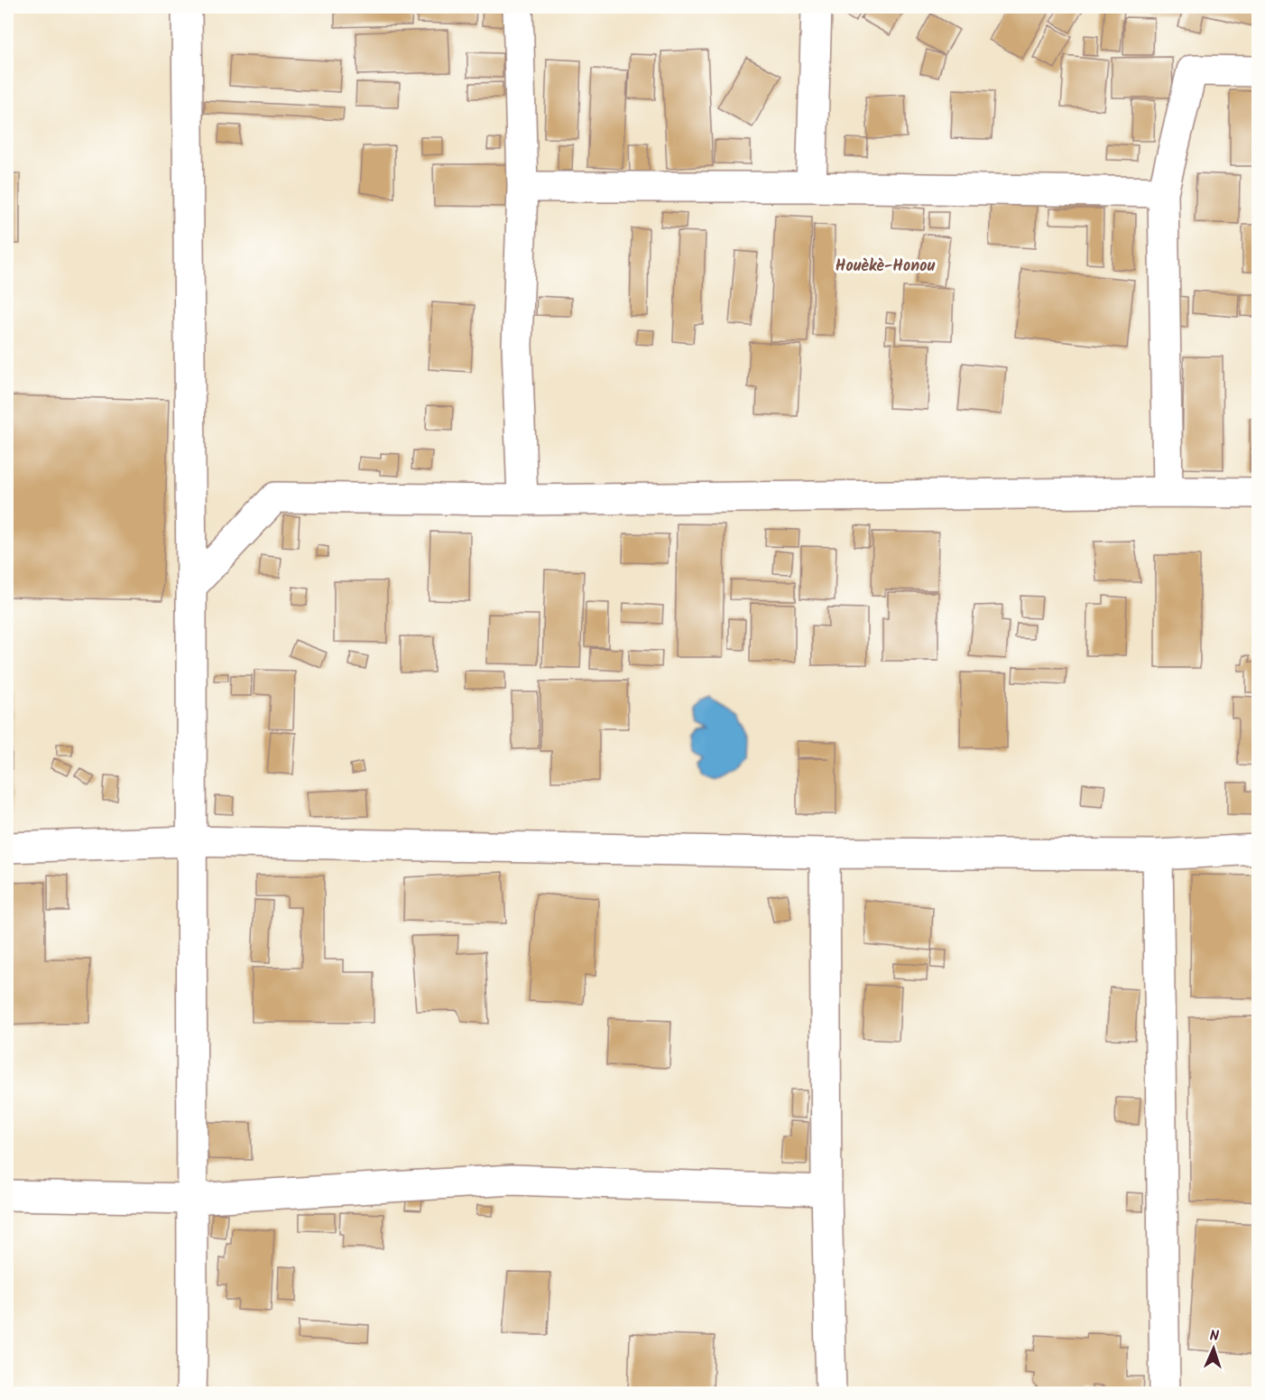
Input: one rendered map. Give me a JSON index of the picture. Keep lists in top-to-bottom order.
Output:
{
  "districts": ["Houèkè-Honou"],
  "north": "top"
}
